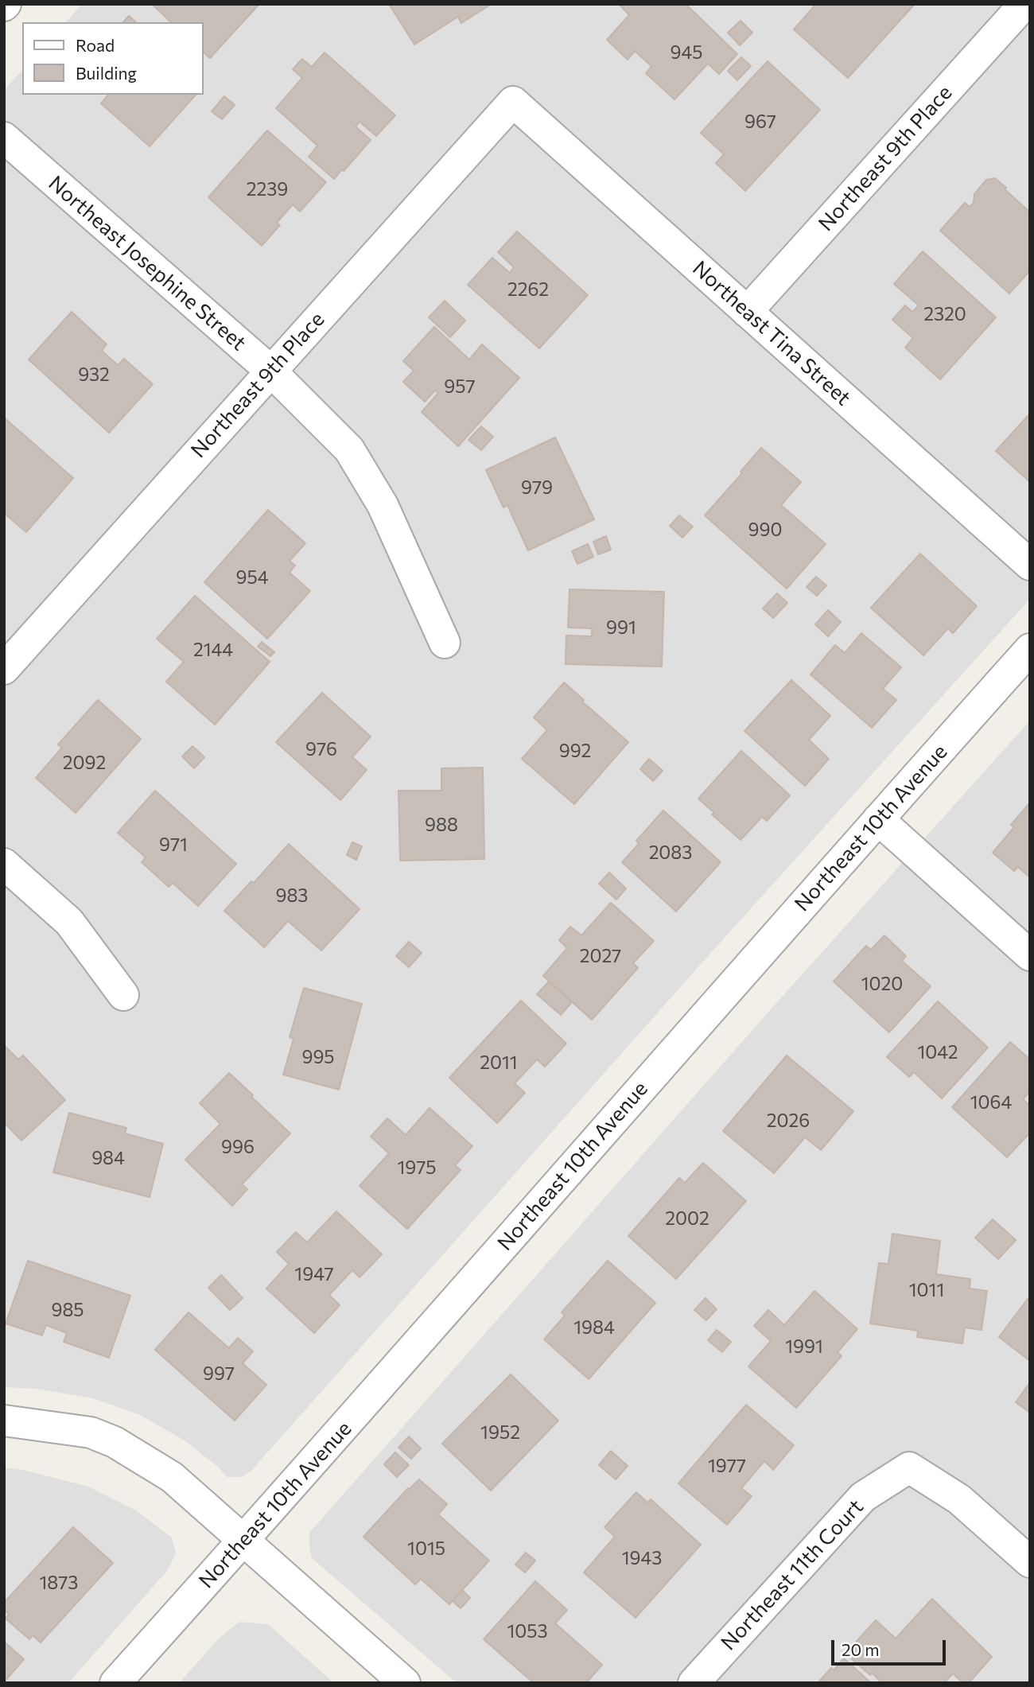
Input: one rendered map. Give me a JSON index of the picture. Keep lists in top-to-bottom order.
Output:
{
  "streets": {
    "street": [
      "Northeast 9th Place",
      "Northeast Josephine Street",
      "Northeast Tina Street",
      "Northeast 10th Avenue",
      "Northeast 11th Court"
    ]
  },
  "crossings": [
    ["Northeast 9th Place", "Northeast Josephine Street"],
    ["Northeast 9th Place", "Northeast Tina Street"]
  ],
  "house_numbers": [
    "945",
    "967",
    "2239",
    "2262",
    "2320",
    "932",
    "957",
    "979",
    "990",
    "954",
    "991",
    "2144",
    "976",
    "992",
    "2092",
    "988",
    "971",
    "2083",
    "983",
    "2027",
    "1020",
    "1042",
    "995",
    "2011",
    "1064",
    "2026",
    "996",
    "984",
    "1975",
    "2002",
    "1947",
    "1011",
    "985",
    "1984",
    "1991",
    "997",
    "1952",
    "1977",
    "1015",
    "1943",
    "1873",
    "1053"
  ],
  "legend": ["Road", "Building"],
  "scale_bar": "20 m"
}
